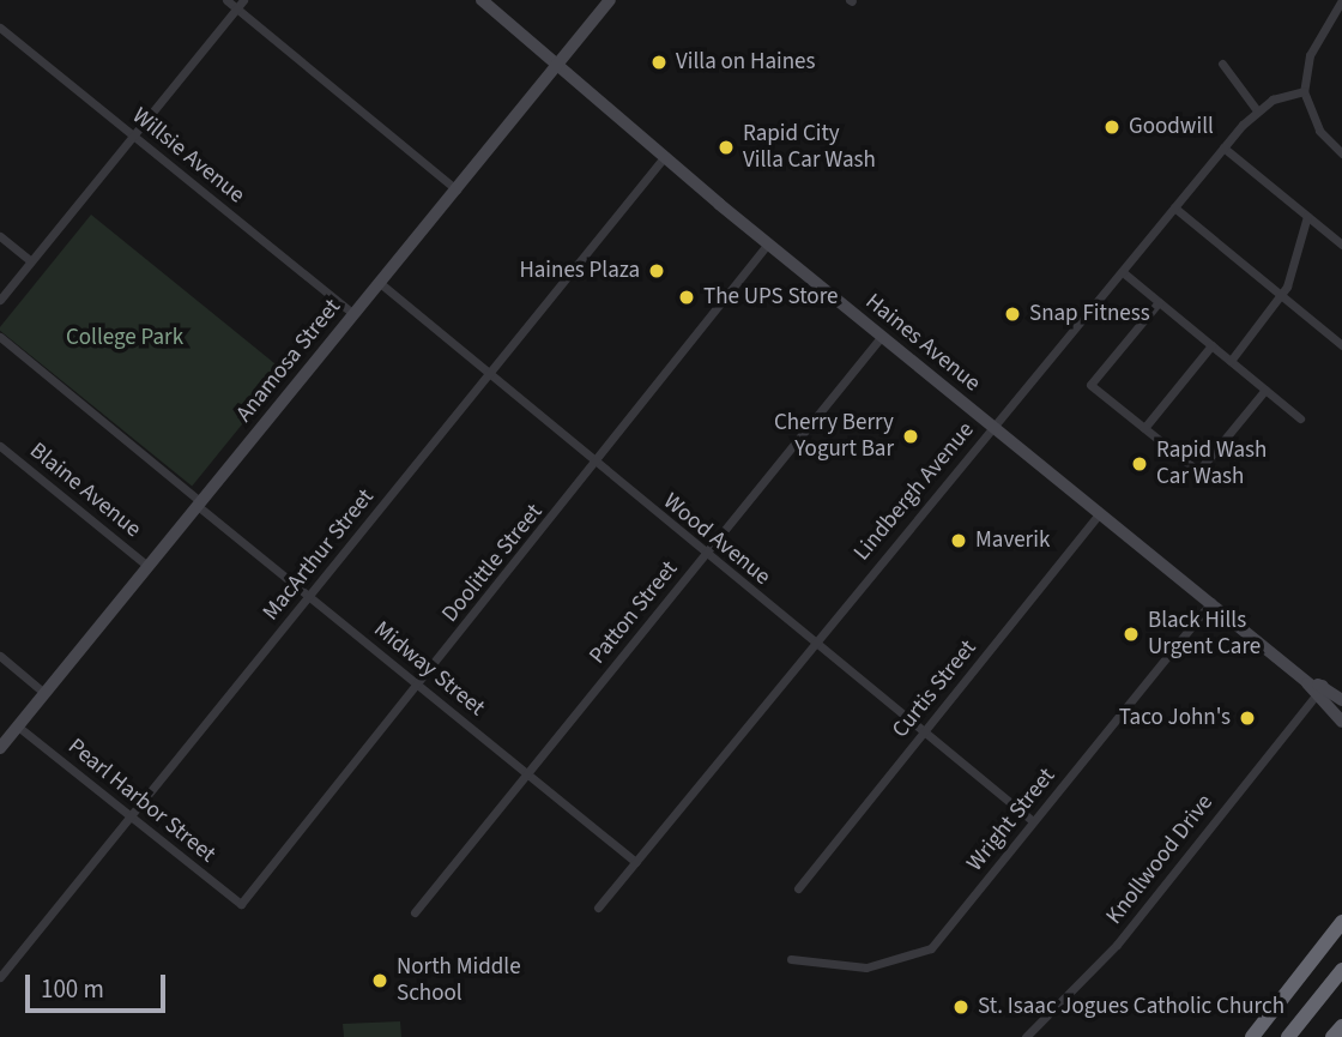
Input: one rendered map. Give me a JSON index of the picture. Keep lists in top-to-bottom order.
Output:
{
  "streets": {
    "main road": ["Haines Avenue", "Anamosa Street"],
    "street": [
      "Willsie Avenue",
      "Blaine Avenue",
      "Lindbergh Avenue",
      "Wood Avenue",
      "MacArthur Street",
      "Doolittle Street",
      "Patton Street",
      "Midway Street",
      "Curtis Street",
      "Pearl Harbor Street",
      "Wright Street",
      "Knollwood Drive"
    ]
  },
  "crossings": [
    ["Willsie Avenue", "Anamosa Street"],
    ["Haines Avenue", "Anamosa Street"],
    ["Haines Avenue", "Lindbergh Avenue"],
    ["Haines Avenue", "MacArthur Street"],
    ["Haines Avenue", "Doolittle Street"],
    ["Haines Avenue", "Patton Street"],
    ["Haines Avenue", "Curtis Street"],
    ["Haines Avenue", "Wright Street"],
    ["Haines Avenue", "Knollwood Drive"],
    ["Anamosa Street", "Blaine Avenue"],
    ["Anamosa Street", "Wood Avenue"],
    ["Anamosa Street", "Midway Street"],
    ["Anamosa Street", "Pearl Harbor Street"],
    ["Lindbergh Avenue", "Wood Avenue"],
    ["Lindbergh Avenue", "Midway Street"],
    ["Wood Avenue", "MacArthur Street"],
    ["Wood Avenue", "Doolittle Street"],
    ["Wood Avenue", "Patton Street"],
    ["Wood Avenue", "Curtis Street"],
    ["Wood Avenue", "Wright Street"],
    ["MacArthur Street", "Midway Street"],
    ["MacArthur Street", "Pearl Harbor Street"],
    ["Doolittle Street", "Midway Street"],
    ["Doolittle Street", "Pearl Harbor Street"],
    ["Patton Street", "Midway Street"]
  ],
  "parks": ["College Park"],
  "places": [
    "Villa on Haines",
    "Goodwill",
    "Rapid City Villa Car Wash",
    "Haines Plaza",
    "The UPS Store",
    "Snap Fitness",
    "Cherry Berry Yogurt Bar",
    "Rapid Wash Car Wash",
    "Maverik",
    "Black Hills Urgent Care",
    "Taco John's",
    "North Middle School",
    "St. Isaac Jogues Catholic Church"
  ],
  "scale_bar": "100 m"
}
